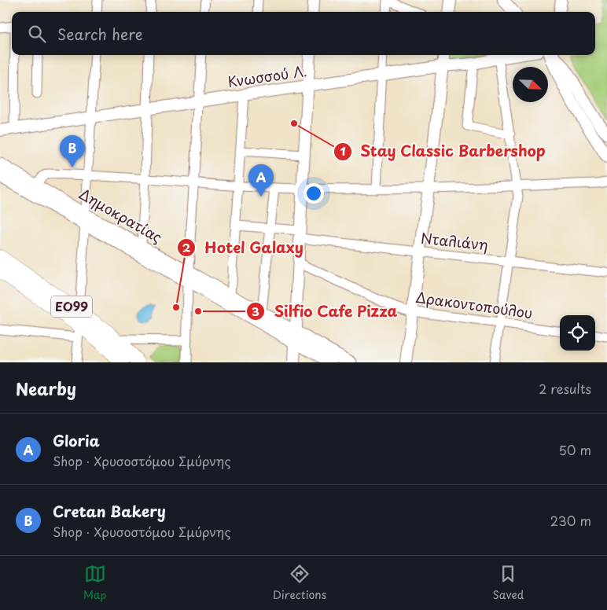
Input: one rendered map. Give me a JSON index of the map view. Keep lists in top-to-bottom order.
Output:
{
  "streets": {
    "main road": ["Δημοκρατίας", "ΕΟ99"],
    "street": ["Κνωσσού Λ.", "Νταλιάνη", "Δρακοντοπούλου"]
  },
  "places": ["Stay Classic Barbershop", "Hotel Galaxy", "Silfio Cafe Pizza"],
  "north": "bottom right",
  "page": {
    "search": "Search here",
    "pins": ["B", "A"],
    "heading": ["Nearby", "2 results"],
    "list": [
      {
        "mark": "A",
        "name": "Gloria",
        "note": "Shop · Χρυσοστόμου Σμύρνης",
        "value": "50 m"
      },
      {
        "mark": "B",
        "name": "Cretan Bakery",
        "note": "Shop · Χρυσοστόμου Σμύρνης",
        "value": "230 m"
      }
    ],
    "nav": ["Map", "Directions", "Saved"]
  }
}
